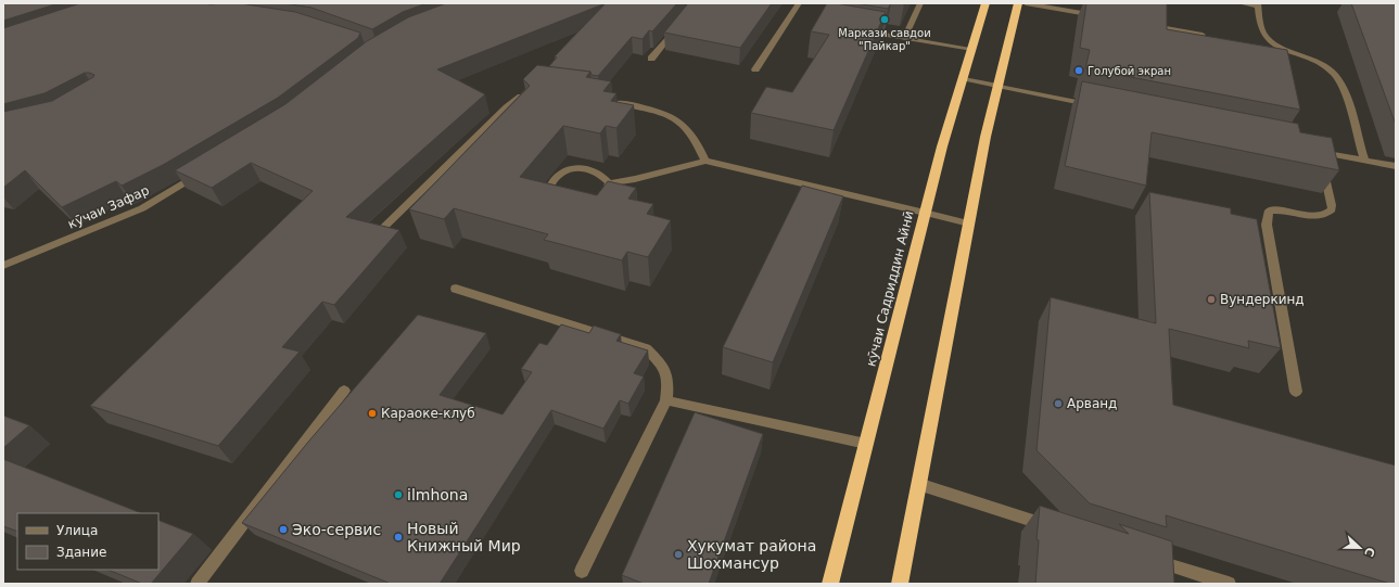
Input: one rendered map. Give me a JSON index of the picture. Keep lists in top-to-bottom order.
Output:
{
  "streets": {
    "highway": ["кӯчаи Садриддин Айнӣ"],
    "street": ["кӯчаи Зафар"]
  },
  "places": [
    "Маркази савдои \"Пайкар\"",
    "Голубой экран",
    "Вундеркинд",
    "Арванд",
    "Караоке-клуб",
    "ilmhona",
    "Эко-сервис",
    "Новый Книжный Мир",
    "Хукумат района Шохмансур"
  ],
  "legend": ["Улица", "Здание"],
  "north": "right"
}
